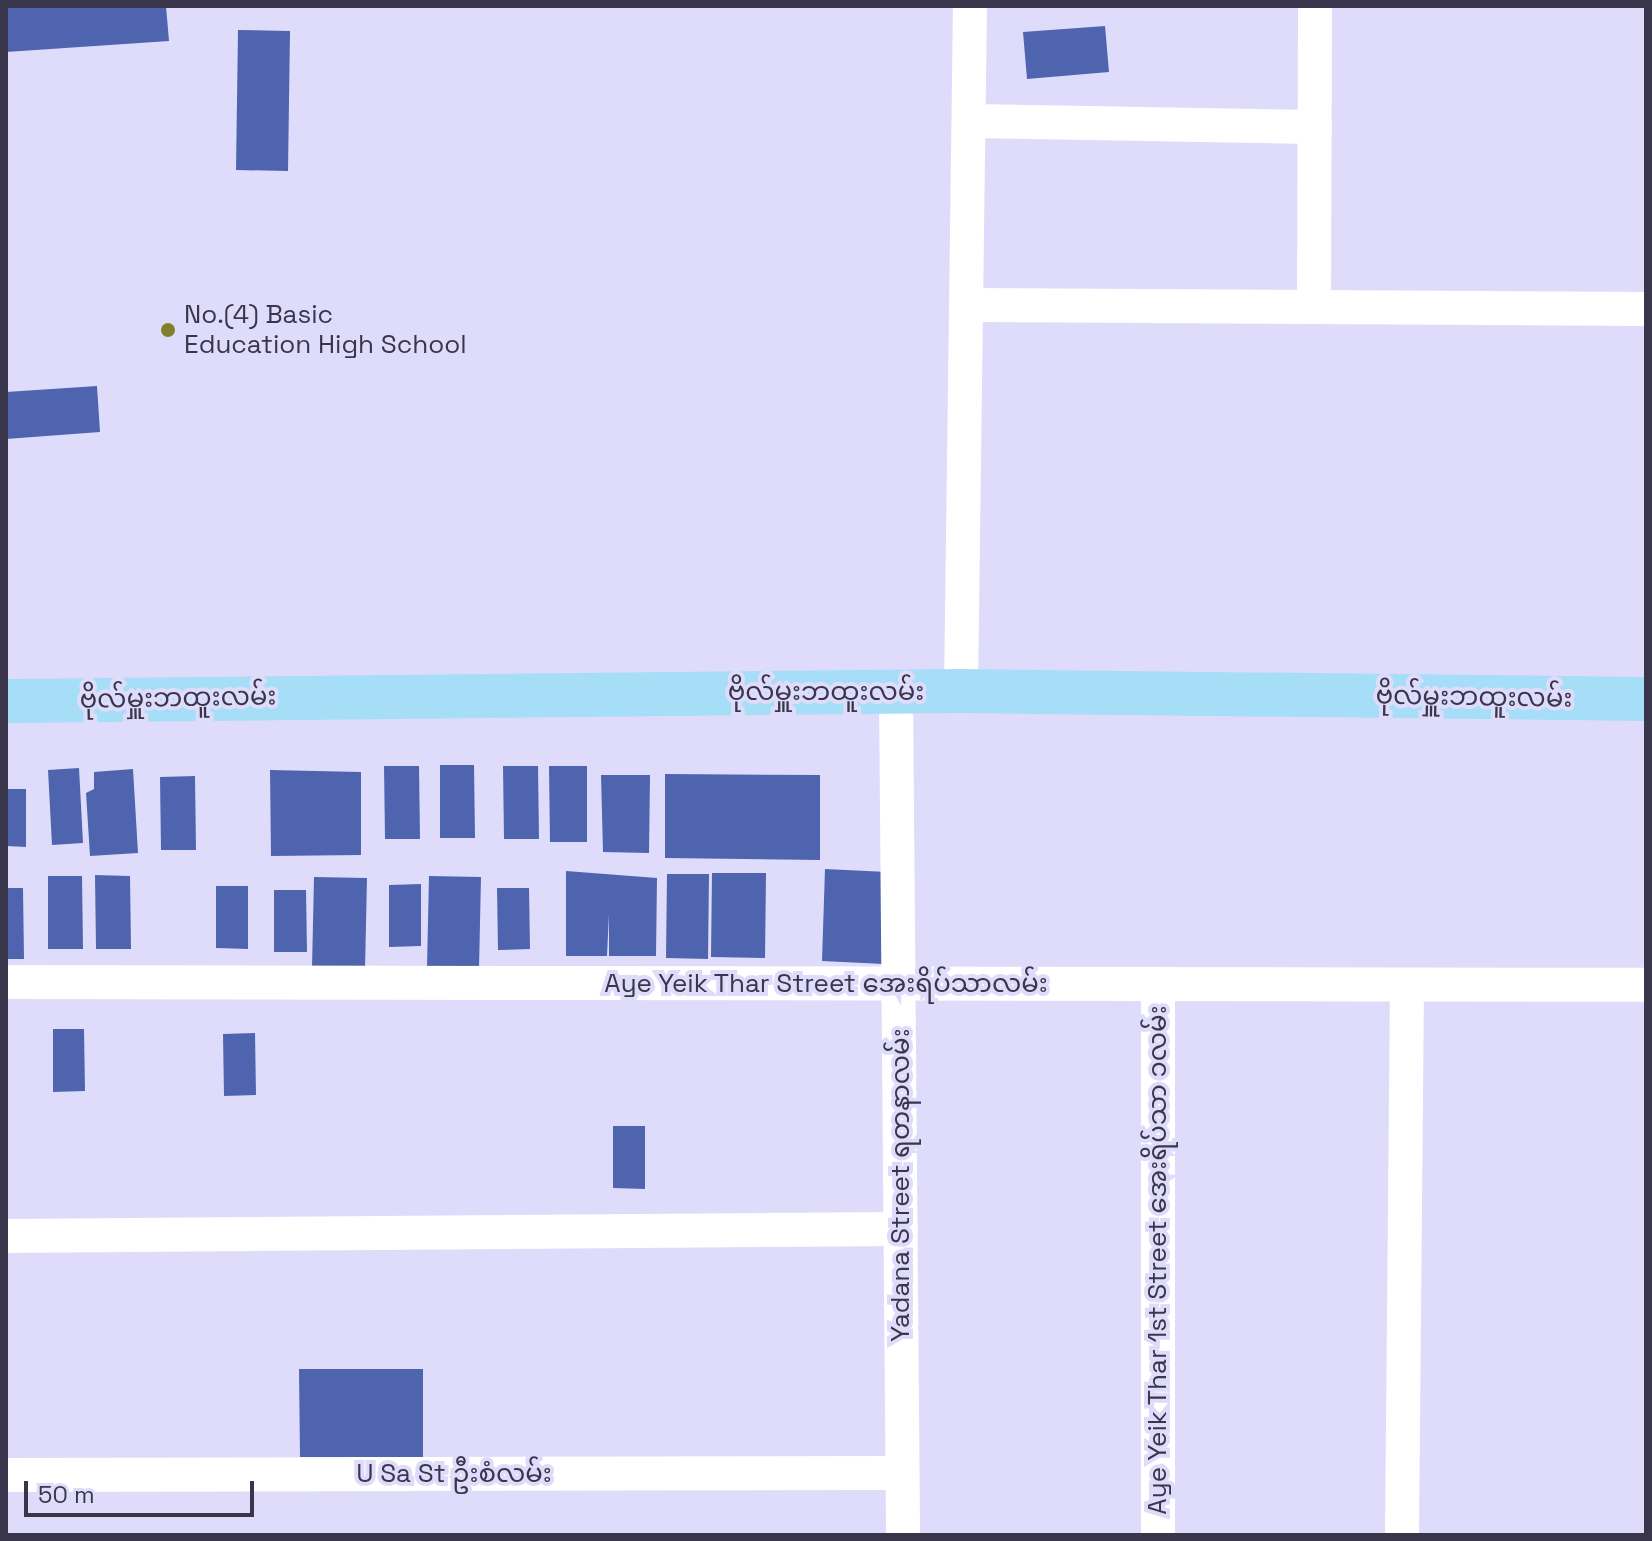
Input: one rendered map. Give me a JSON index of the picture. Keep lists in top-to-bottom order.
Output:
{
  "streets": {
    "main road": ["ဗိုလ်မှူးဘထူးလမ်း"],
    "street": [
      "Aye Yeik Thar Street အေးရိပ်သာလမ်း",
      "Yadana Street ရတနာလမ်း",
      "Aye Yeik Thar 1st Street အေးရိပ်သာ ၁လမ်း",
      "U Sa St ဦးစံလမ်း"
    ]
  },
  "crossings": [
    ["ဗိုလ်မှူးဘထူးလမ်း", "Yadana Street ရတနာလမ်း"],
    ["Aye Yeik Thar Street အေးရိပ်သာလမ်း", "Yadana Street ရတနာလမ်း"],
    ["Aye Yeik Thar Street အေးရိပ်သာလမ်း", "Aye Yeik Thar 1st Street အေးရိပ်သာ ၁လမ်း"],
    ["Yadana Street ရတနာလမ်း", "U Sa St ဦးစံလမ်း"]
  ],
  "places": ["No.(4) Basic Education High School"],
  "scale_bar": "50 m"
}
